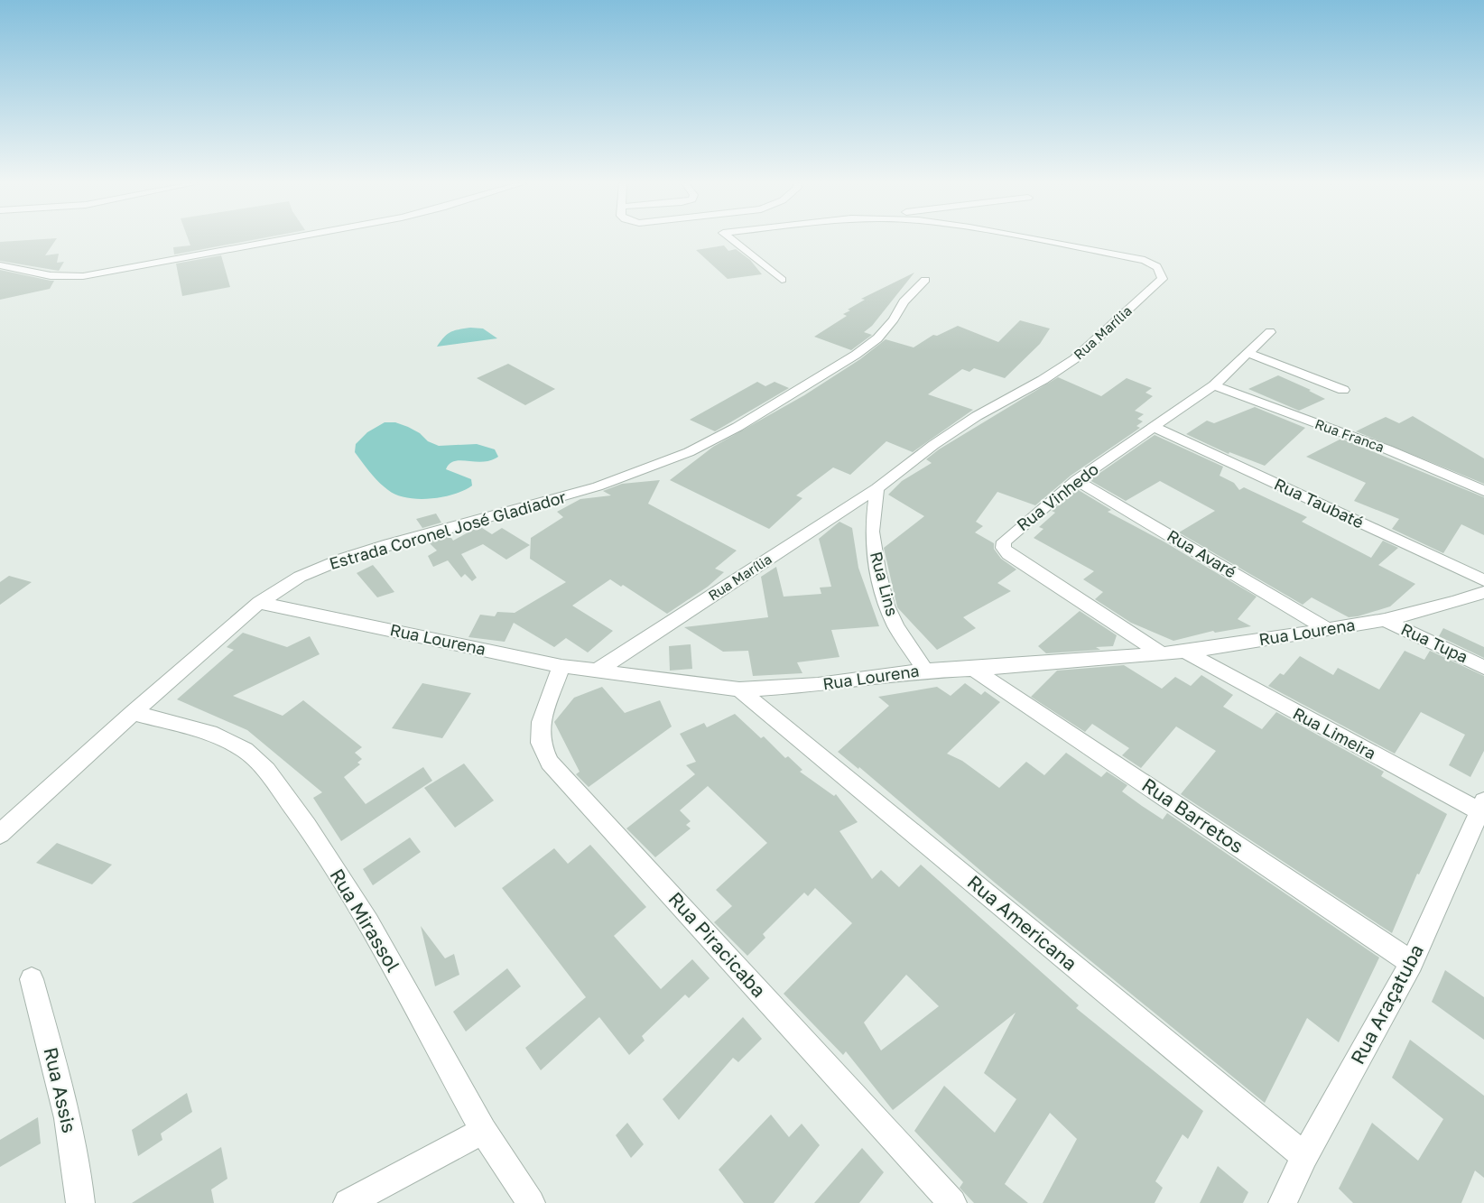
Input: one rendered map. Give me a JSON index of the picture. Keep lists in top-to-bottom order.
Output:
{
  "streets": {
    "street": [
      "Rua Marília",
      "Rua Franca",
      "Rua Vinhedo",
      "Rua Taubaté",
      "Estrada Coronel José Gladiador",
      "Rua Avaré",
      "Rua Lins",
      "Rua Lourena",
      "Rua Tupa",
      "Rua Limeira",
      "Rua Barretos",
      "Rua Mirassol",
      "Rua Americana",
      "Rua Piracicaba",
      "Rua Araçatuba",
      "Rua Assis"
    ]
  },
  "crossings": [
    ["Rua Marília", "Rua Lins"],
    ["Rua Marília", "Rua Lourena"],
    ["Rua Franca", "Rua Vinhedo"],
    ["Rua Vinhedo", "Rua Taubaté"],
    ["Rua Vinhedo", "Rua Avaré"],
    ["Rua Vinhedo", "Rua Lourena"],
    ["Estrada Coronel José Gladiador", "Rua Lourena"],
    ["Estrada Coronel José Gladiador", "Rua Mirassol"],
    ["Rua Avaré", "Rua Lourena"],
    ["Rua Lins", "Rua Lourena"],
    ["Rua Lourena", "Rua Tupa"],
    ["Rua Lourena", "Rua Limeira"],
    ["Rua Lourena", "Rua Barretos"],
    ["Rua Lourena", "Rua Americana"],
    ["Rua Lourena", "Rua Piracicaba"],
    ["Rua Limeira", "Rua Araçatuba"],
    ["Rua Barretos", "Rua Araçatuba"],
    ["Rua Americana", "Rua Araçatuba"]
  ]
}
